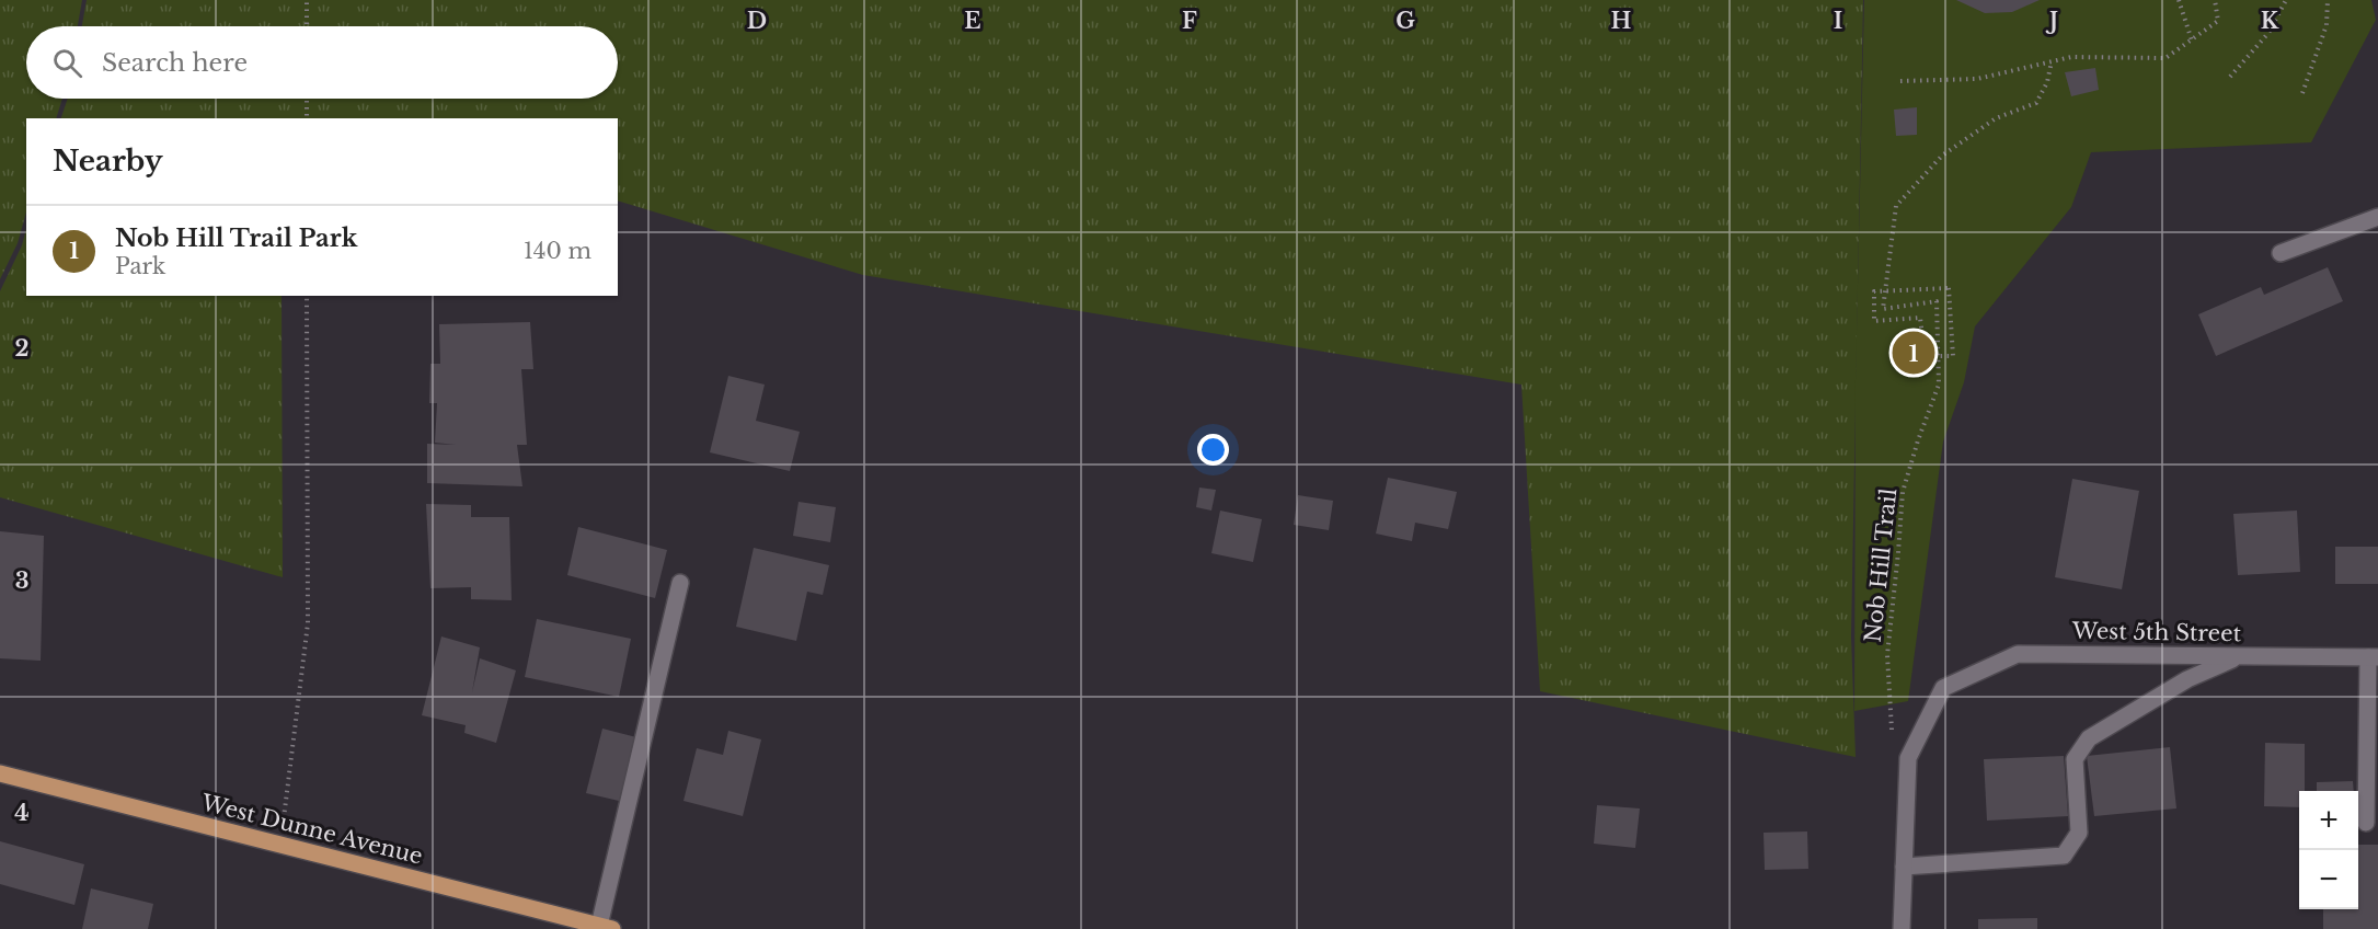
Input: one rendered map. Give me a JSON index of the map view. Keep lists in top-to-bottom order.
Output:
{
  "streets": {
    "main road": ["West Dunne Avenue"],
    "street": ["West 5th Street"],
    "path": ["Nob Hill Trail"]
  },
  "page": {
    "search": "Search here",
    "heading": "Nearby",
    "list": [
      {
        "mark": "1",
        "name": "Nob Hill Trail Park",
        "note": "Park",
        "value": "140 m"
      }
    ],
    "pins": "1",
    "map_buttons": ["+", "−"]
  },
  "grid": {
    "columns": [
      "D",
      "E",
      "F",
      "G",
      "H",
      "I",
      "J",
      "K"
    ],
    "rows": ["2", "3", "4"]
  }
}
